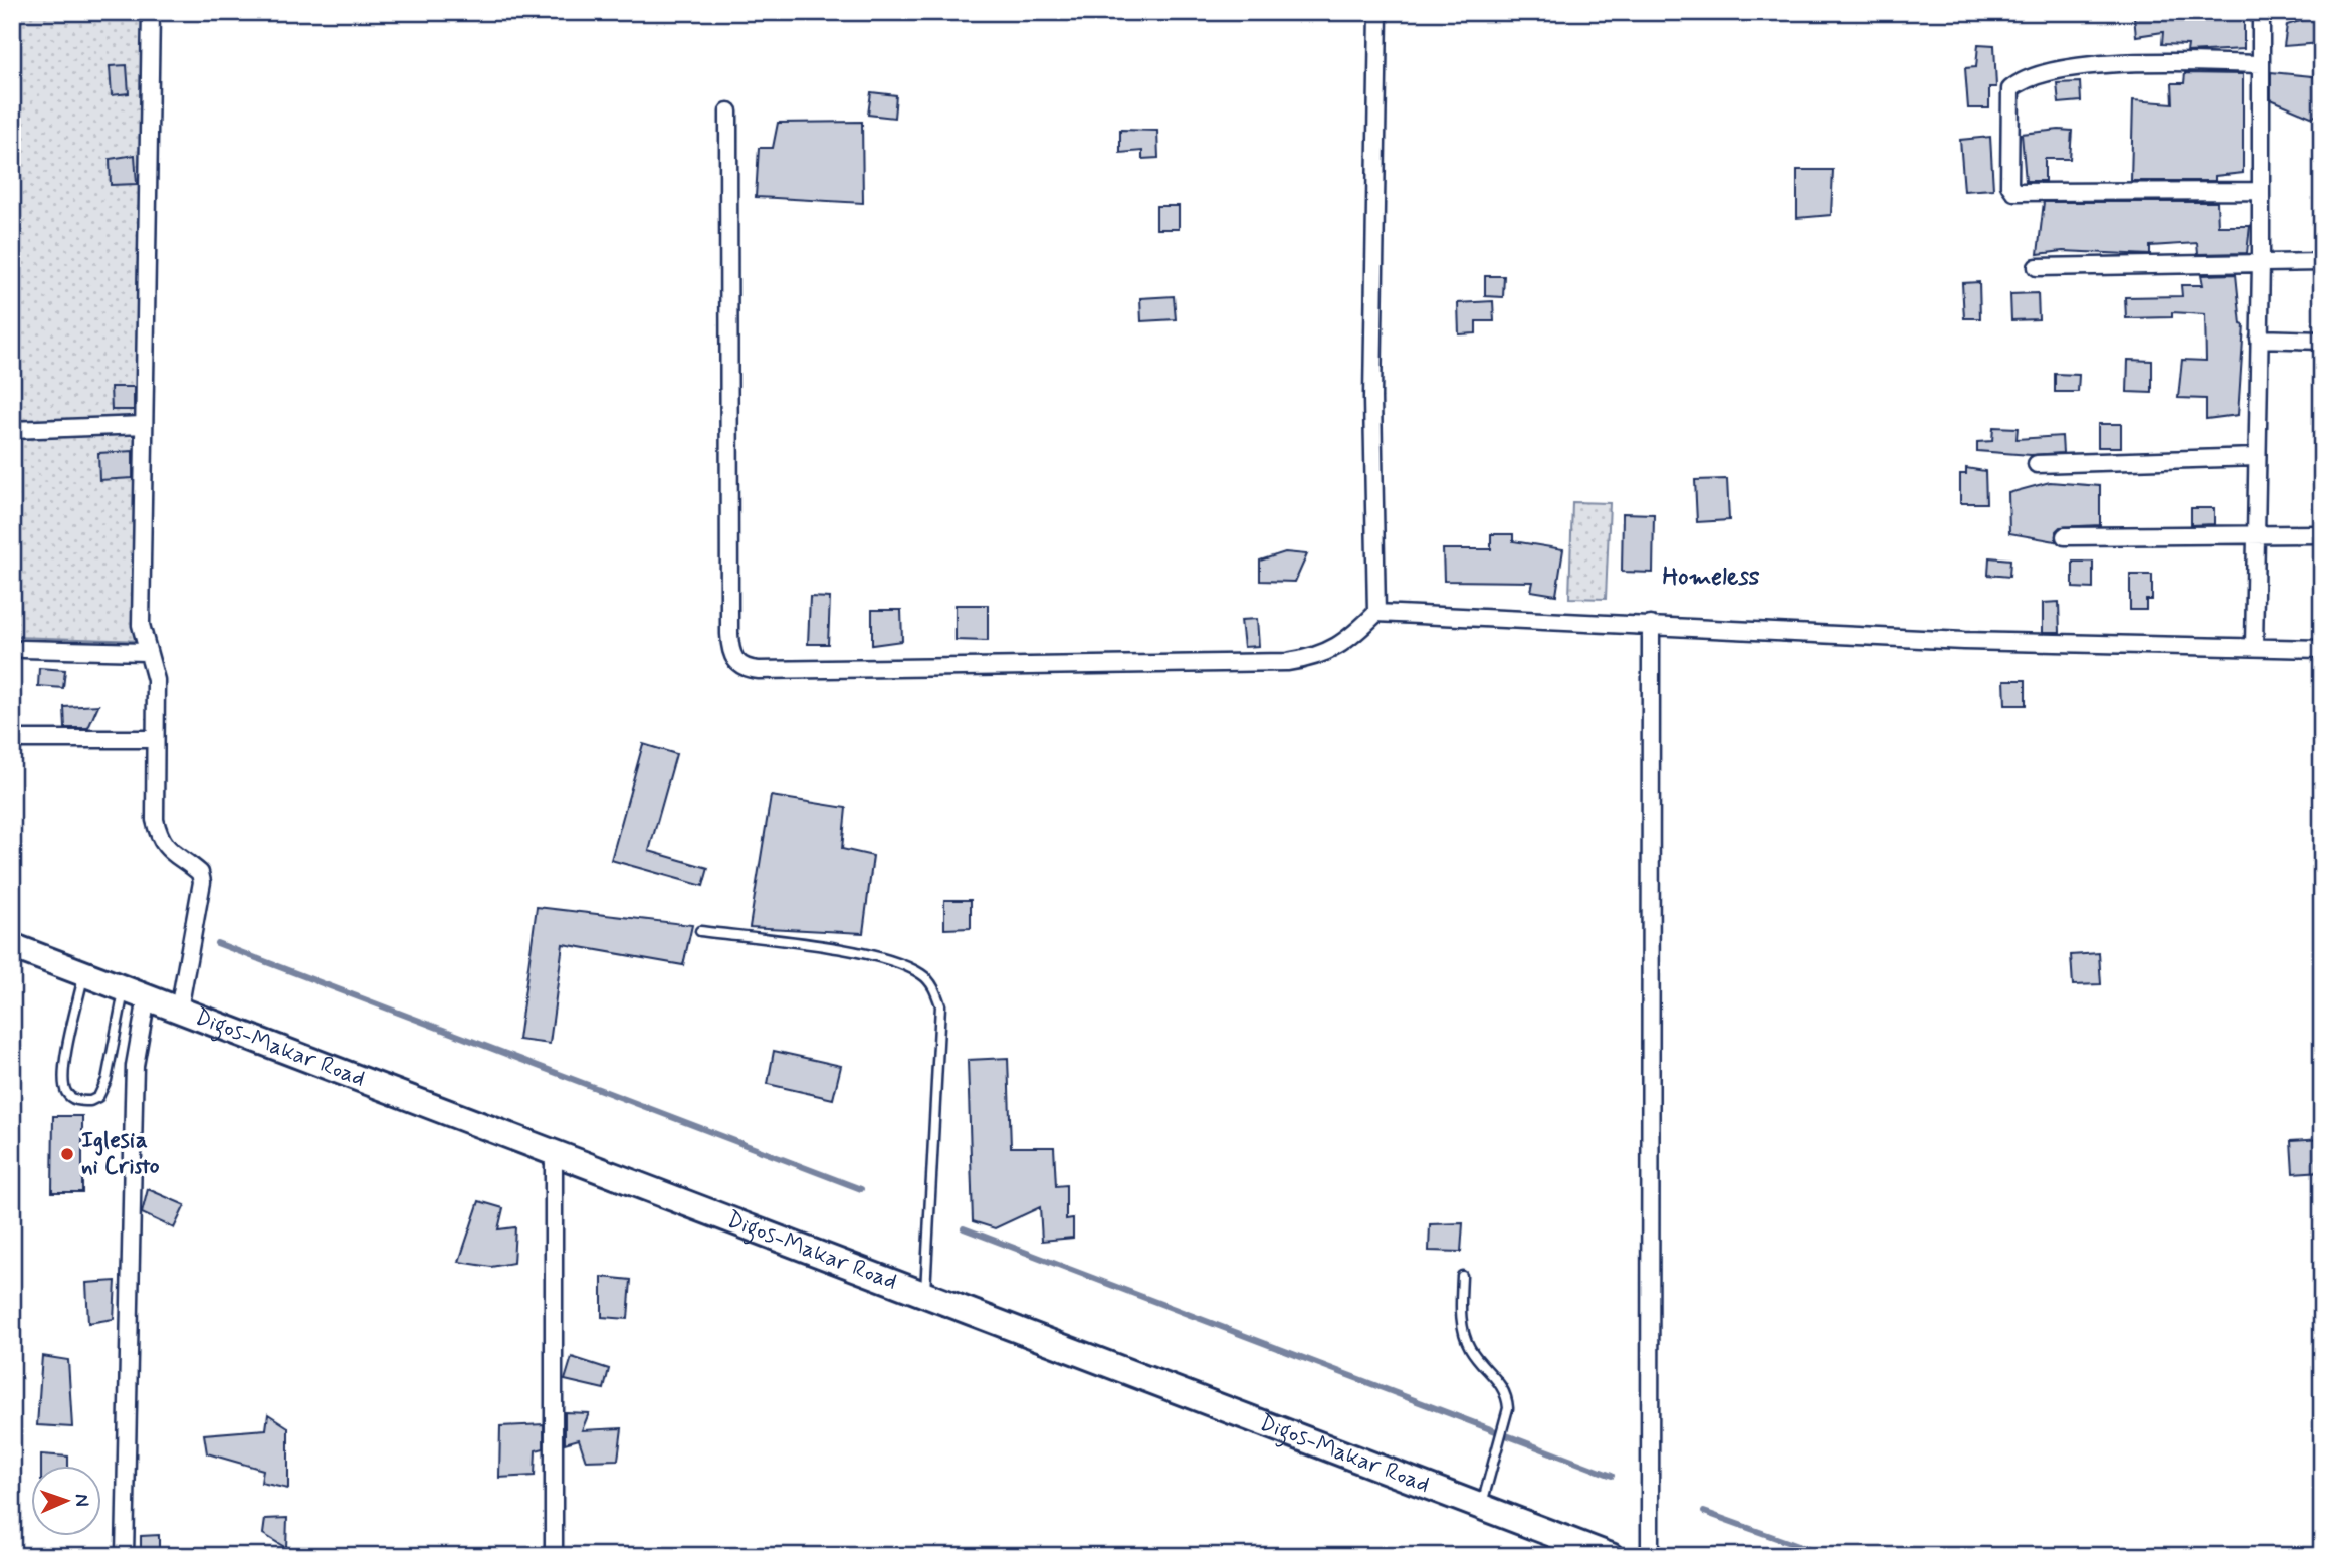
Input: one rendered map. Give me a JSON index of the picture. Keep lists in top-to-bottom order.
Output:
{
  "streets": {
    "main road": ["Digos-Makar Road"]
  },
  "districts": ["Homeless"],
  "places": ["Iglesia ni Cristo"],
  "north": "right"
}
